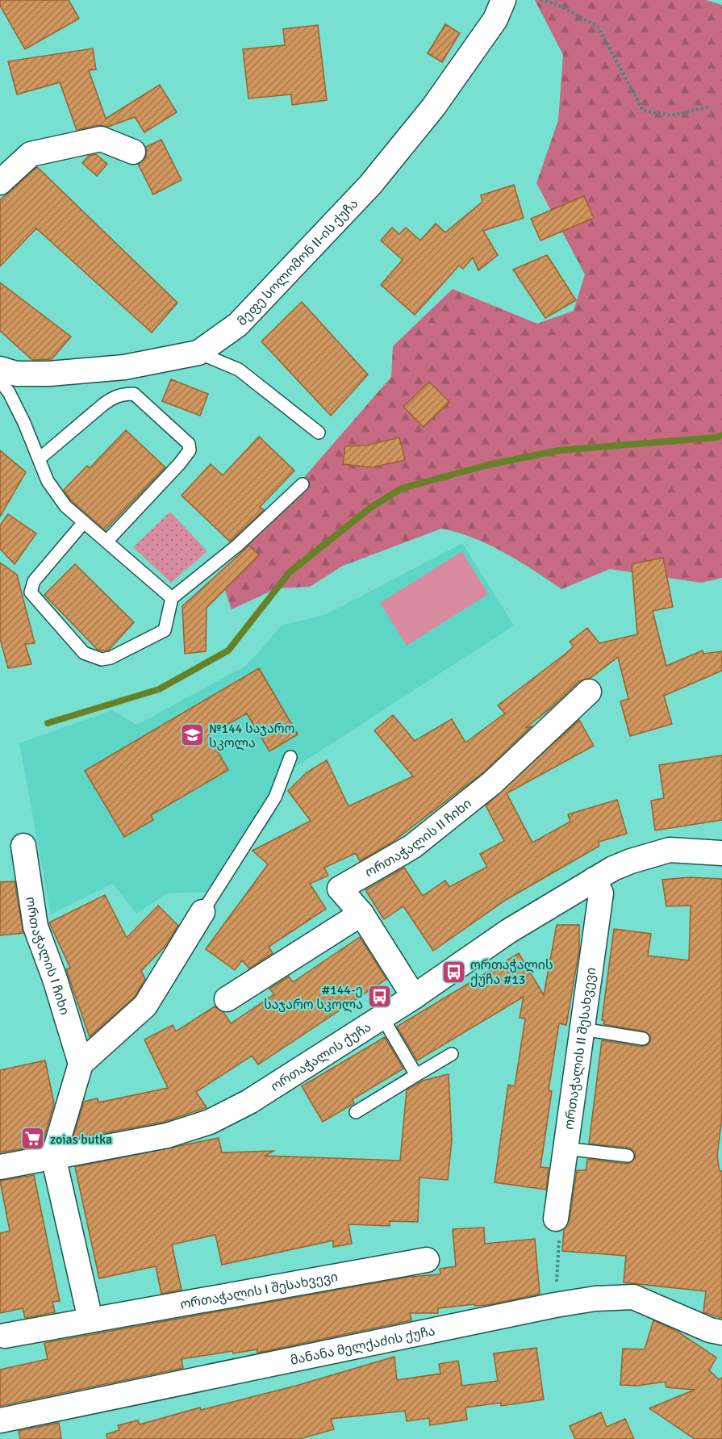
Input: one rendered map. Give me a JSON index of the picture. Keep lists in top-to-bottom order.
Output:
{
  "streets": {
    "street": [
      "მეფე სოლომონ II-ის ქუჩა",
      "ორთაჭალის II ჩიხი",
      "ორთაჭალის I ჩიხი",
      "ორთაჭალის II შესახვევი",
      "ორთაჭალის ქუჩა",
      "ორთაჭალის I შესახვევი",
      "მანანა მელქაძის ქუჩა"
    ]
  },
  "crossings": [
    ["ორთაჭალის II ჩიხი", "ორთაჭალის ქუჩა"],
    ["ორთაჭალის II შესახვევი", "ორთაჭალის ქუჩა"]
  ],
  "places": {
    "school or university": ["№144 საჯარო სკოლა"],
    "bus stop": ["ორთაჭალის ქუჩა #13", "#144-ე საჯარო სკოლა"],
    "supermarket": ["zoias butka"]
  }
}
